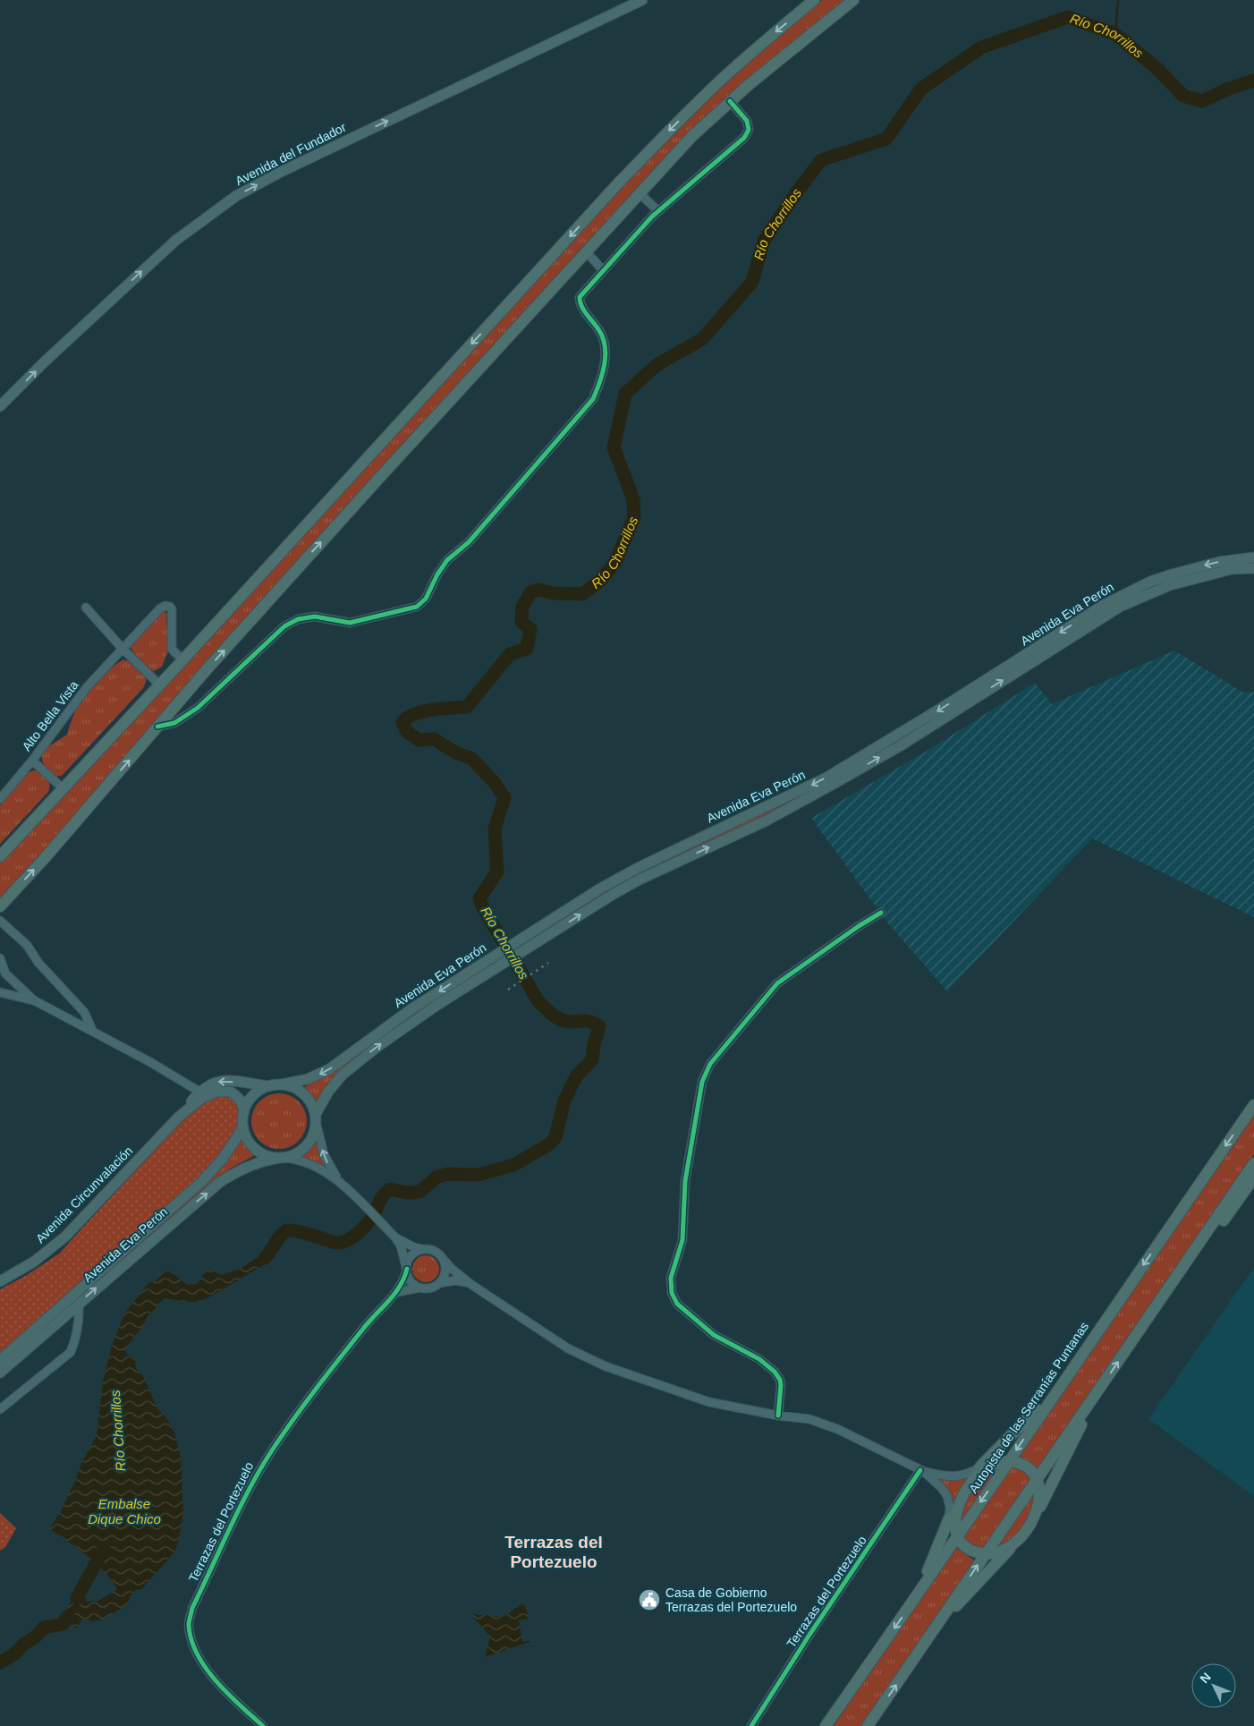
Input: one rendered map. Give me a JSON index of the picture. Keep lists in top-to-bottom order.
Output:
{
  "streets": {
    "highway": ["Autopista de las Serranías Puntanas"],
    "main road": ["Avenida del Fundador", "Avenida Eva Perón", "Avenida Circunvalación"],
    "street": ["Alto Bella Vista", "Terrazas del Portezuelo"]
  },
  "crossings": [
    ["Avenida Eva Perón", "Avenida Circunvalación"]
  ],
  "one_way": ["Avenida del Fundador"],
  "districts": ["Terrazas del Portezuelo"],
  "water": ["Río Chorrillos", "Embalse Dique Chico"],
  "places": {
    "public building": ["Casa de Gobierno Terrazas del Portezuelo"]
  },
  "north": "top left"
}
